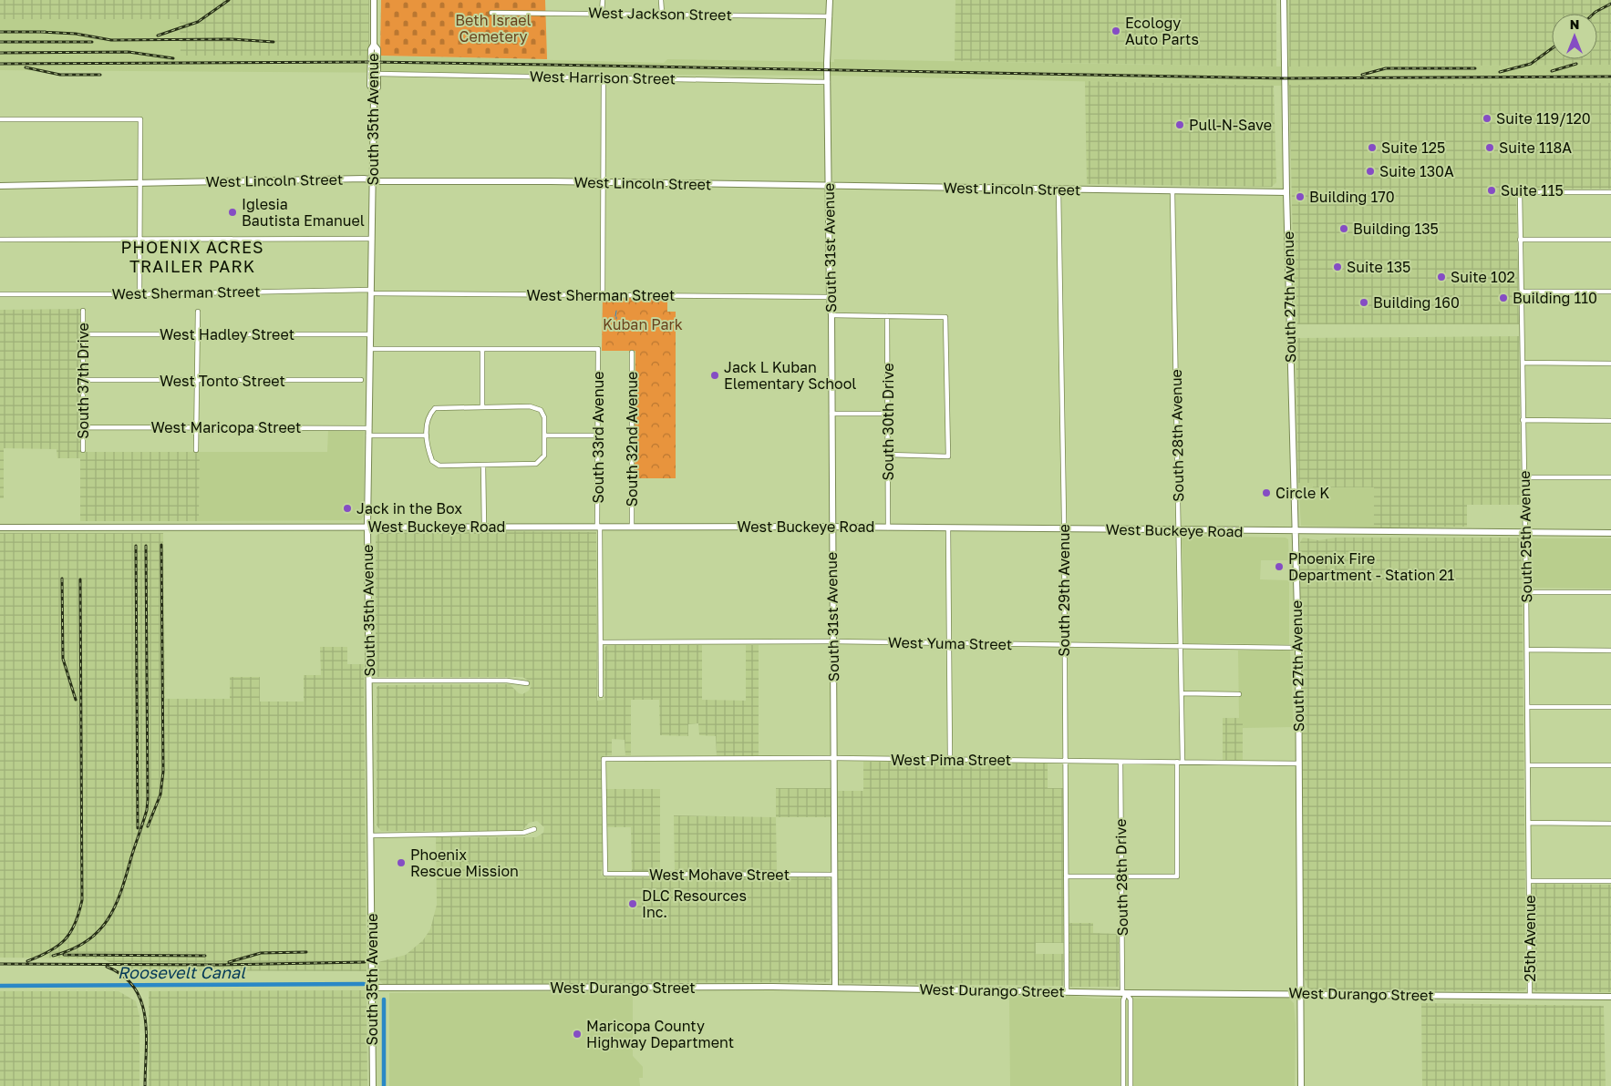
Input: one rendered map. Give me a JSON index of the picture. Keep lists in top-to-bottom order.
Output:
{
  "streets": {
    "main road": [
      "South 35th Avenue",
      "West Lincoln Street",
      "South 31st Avenue",
      "South 27th Avenue",
      "West Buckeye Road",
      "West Durango Street"
    ],
    "street": [
      "West Jackson Street",
      "West Harrison Street",
      "West Sherman Street",
      "West Hadley Street",
      "South 37th Drive",
      "West Tonto Street",
      "South 30th Drive",
      "West Maricopa Street",
      "South 28th Avenue",
      "South 33rd Avenue",
      "South 32nd Avenue",
      "South 25th Avenue",
      "South 29th Avenue",
      "West Yuma Street",
      "West Pima Street",
      "West Mohave Street",
      "South 28th Drive",
      "25th Avenue"
    ]
  },
  "crossings": [
    ["West Jackson Street", "South 31st Avenue"],
    ["West Harrison Street", "South 31st Avenue"],
    ["South 35th Avenue", "West Lincoln Street"],
    ["South 35th Avenue", "West Sherman Street"],
    ["South 35th Avenue", "West Hadley Street"],
    ["South 35th Avenue", "West Maricopa Street"],
    ["South 35th Avenue", "West Buckeye Road"],
    ["South 35th Avenue", "West Durango Street"],
    ["West Lincoln Street", "South 31st Avenue"],
    ["West Lincoln Street", "South 27th Avenue"],
    ["West Lincoln Street", "South 28th Avenue"],
    ["West Lincoln Street", "South 29th Avenue"],
    ["South 31st Avenue", "West Sherman Street"],
    ["South 31st Avenue", "West Buckeye Road"],
    ["South 31st Avenue", "West Yuma Street"],
    ["South 31st Avenue", "West Pima Street"],
    ["South 31st Avenue", "West Mohave Street"],
    ["South 31st Avenue", "West Durango Street"],
    ["South 27th Avenue", "West Buckeye Road"],
    ["South 27th Avenue", "West Yuma Street"],
    ["South 27th Avenue", "West Pima Street"],
    ["South 27th Avenue", "West Durango Street"],
    ["West Hadley Street", "South 37th Drive"],
    ["South 37th Drive", "West Tonto Street"],
    ["South 37th Drive", "West Maricopa Street"],
    ["South 30th Drive", "West Buckeye Road"],
    ["South 28th Avenue", "West Buckeye Road"],
    ["South 28th Avenue", "West Yuma Street"],
    ["South 28th Avenue", "West Pima Street"],
    ["South 28th Avenue", "South 28th Drive"],
    ["South 33rd Avenue", "West Buckeye Road"],
    ["South 33rd Avenue", "West Yuma Street"],
    ["South 32nd Avenue", "West Buckeye Road"],
    ["West Buckeye Road", "South 25th Avenue"],
    ["West Buckeye Road", "South 29th Avenue"],
    ["South 25th Avenue", "25th Avenue"],
    ["South 29th Avenue", "West Yuma Street"],
    ["South 29th Avenue", "West Pima Street"],
    ["South 29th Avenue", "West Durango Street"],
    ["West Pima Street", "West Mohave Street"],
    ["West Pima Street", "South 28th Drive"],
    ["South 28th Drive", "West Durango Street"],
    ["25th Avenue", "West Durango Street"]
  ],
  "districts": ["PHOENIX ACRES TRAILER PARK"],
  "water": ["Roosevelt Canal"],
  "parks": ["Beth Israel Cemetery", "Kuban Park"],
  "places": [
    "Ecology Auto Parts",
    "Suite 119/120",
    "Pull-N-Save",
    "Suite 125",
    "Suite 118A",
    "Suite 130A",
    "Suite 115",
    "Building 170",
    "Iglesia Bautista Emanuel",
    "Building 135",
    "Suite 135",
    "Suite 102",
    "Building 110",
    "Building 160",
    "Jack L Kuban Elementary School",
    "Circle K",
    "Jack in the Box",
    "Phoenix Fire Department - Station 21",
    "Phoenix Rescue Mission",
    "DLC Resources Inc.",
    "Maricopa County Highway Department"
  ],
  "north": "top"
}
